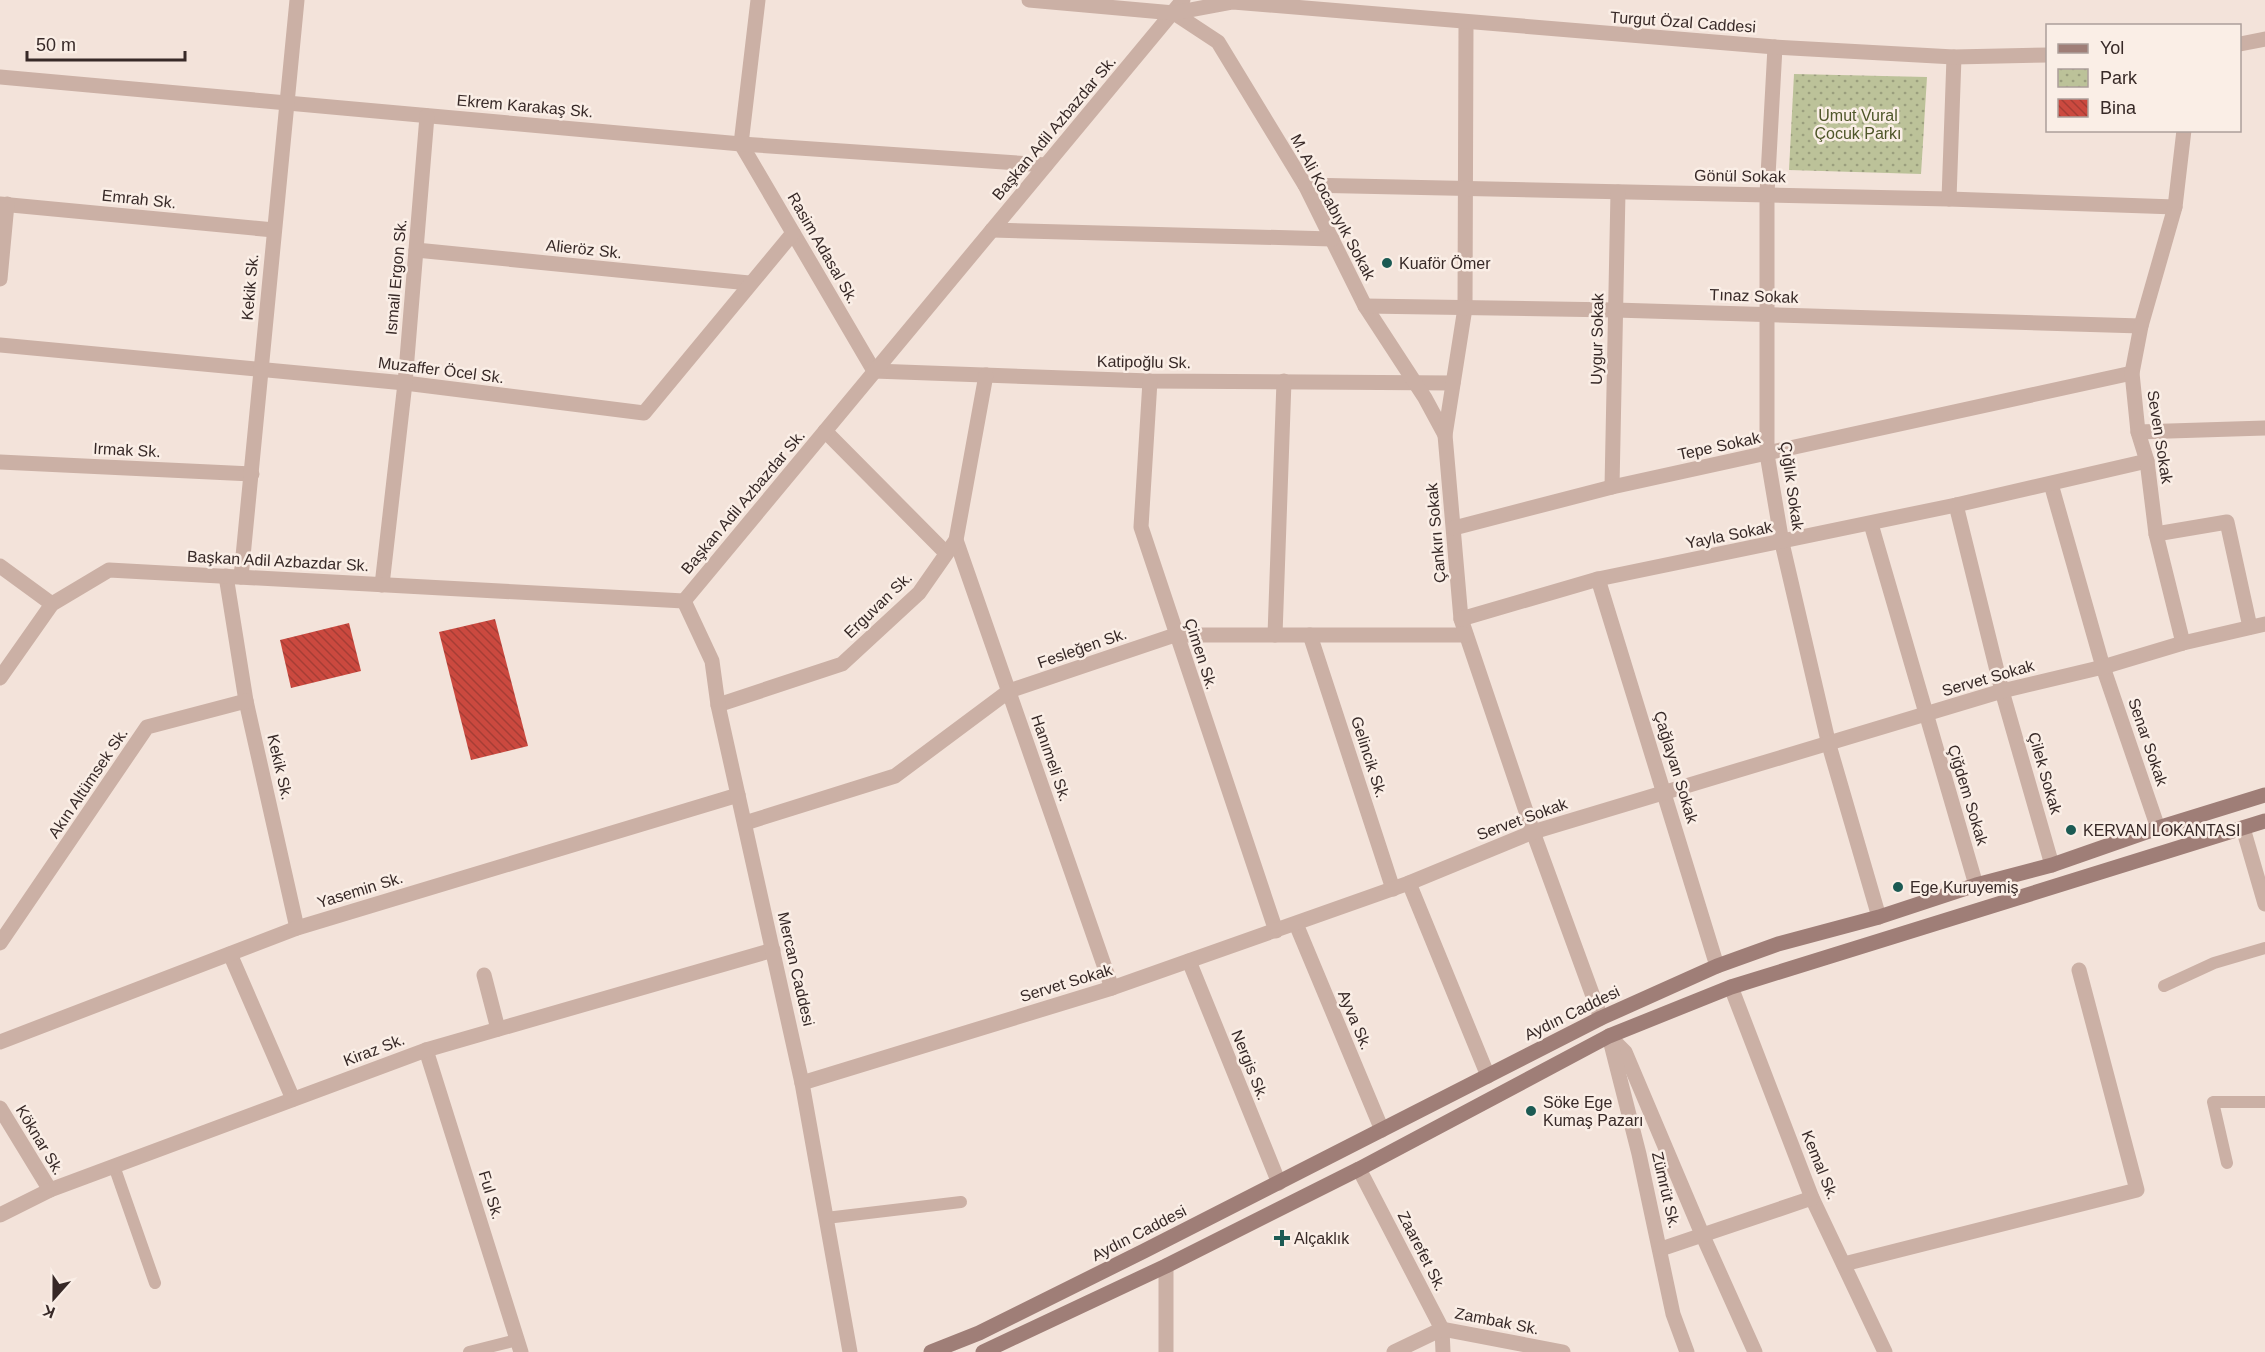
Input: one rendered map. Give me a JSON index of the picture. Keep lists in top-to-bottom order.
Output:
{
  "streets": {
    "main road": ["Aydın Caddesi"],
    "street": [
      "Turgut Özal Caddesi",
      "Ekrem Karakaş Sk.",
      "Başkan Adil Azbazdar Sk.",
      "Gönül Sokak",
      "Emrah Sk.",
      "M. Ali Kocabıyık Sokak",
      "Rasim Adasal Sk.",
      "Alieröz Sk.",
      "Ismail Ergon Sk.",
      "Kekik Sk.",
      "Tınaz Sokak",
      "Uygur Sokak",
      "Katipoğlu Sk.",
      "Muzaffer Öcel Sk.",
      "Seven Sokak",
      "Tepe Sokak",
      "Irmak Sk.",
      "Çığlık Sokak",
      "Çankırı Sokak",
      "Yayla Sokak",
      "Erguvan Sk.",
      "Fesleğen Sk.",
      "Çimen Sk.",
      "Servet Sokak",
      "Senar Sokak",
      "Gelincik Sk.",
      "Hanımeli Sk.",
      "Çağlayan Sokak",
      "Çilek Sokak",
      "Akın Altümsek Sk.",
      "Çiğdem Sokak",
      "Yasemin Sk.",
      "Mercan Caddesi",
      "Ayva Sk.",
      "Kiraz Sk.",
      "Nergis Sk.",
      "Köknar Sk.",
      "Kemal Sk.",
      "Zümrüt Sk.",
      "Ful Sk.",
      "Zaarefet Sk.",
      "Zambak Sk."
    ]
  },
  "crossings": [
    ["Turgut Özal Caddesi", "Başkan Adil Azbazdar Sk."],
    ["Turgut Özal Caddesi", "M. Ali Kocabıyık Sokak"],
    ["Turgut Özal Caddesi", "Çığlık Sokak"],
    ["Turgut Özal Caddesi", "Çankırı Sokak"],
    ["Ekrem Karakaş Sk.", "Başkan Adil Azbazdar Sk."],
    ["Ekrem Karakaş Sk.", "Rasim Adasal Sk."],
    ["Ekrem Karakaş Sk.", "Ismail Ergon Sk."],
    ["Ekrem Karakaş Sk.", "Kekik Sk."],
    ["Başkan Adil Azbazdar Sk.", "M. Ali Kocabıyık Sokak"],
    ["Başkan Adil Azbazdar Sk.", "Rasim Adasal Sk."],
    ["Başkan Adil Azbazdar Sk.", "Ismail Ergon Sk."],
    ["Başkan Adil Azbazdar Sk.", "Kekik Sk."],
    ["Başkan Adil Azbazdar Sk.", "Katipoğlu Sk."],
    ["Başkan Adil Azbazdar Sk.", "Mercan Caddesi"],
    ["Gönül Sokak", "M. Ali Kocabıyık Sokak"],
    ["Gönül Sokak", "Uygur Sokak"],
    ["Gönül Sokak", "Seven Sokak"],
    ["Gönül Sokak", "Çığlık Sokak"],
    ["Gönül Sokak", "Çankırı Sokak"],
    ["Emrah Sk.", "Kekik Sk."],
    ["M. Ali Kocabıyık Sokak", "Tınaz Sokak"],
    ["M. Ali Kocabıyık Sokak", "Katipoğlu Sk."],
    ["M. Ali Kocabıyık Sokak", "Çankırı Sokak"],
    ["Rasim Adasal Sk.", "Katipoğlu Sk."],
    ["Rasim Adasal Sk.", "Muzaffer Öcel Sk."],
    ["Alieröz Sk.", "Ismail Ergon Sk."],
    ["Alieröz Sk.", "Muzaffer Öcel Sk."],
    ["Ismail Ergon Sk.", "Muzaffer Öcel Sk."],
    ["Kekik Sk.", "Muzaffer Öcel Sk."],
    ["Kekik Sk.", "Irmak Sk."],
    ["Kekik Sk.", "Akın Altümsek Sk."],
    ["Kekik Sk.", "Yasemin Sk."],
    ["Tınaz Sokak", "Uygur Sokak"],
    ["Tınaz Sokak", "Seven Sokak"],
    ["Tınaz Sokak", "Çığlık Sokak"],
    ["Tınaz Sokak", "Çankırı Sokak"],
    ["Uygur Sokak", "Tepe Sokak"],
    ["Katipoğlu Sk.", "Çankırı Sokak"],
    ["Katipoğlu Sk.", "Erguvan Sk."],
    ["Katipoğlu Sk.", "Çimen Sk."],
    ["Seven Sokak", "Tepe Sokak"],
    ["Seven Sokak", "Yayla Sokak"],
    ["Seven Sokak", "Servet Sokak"],
    ["Tepe Sokak", "Çığlık Sokak"],
    ["Tepe Sokak", "Çankırı Sokak"],
    ["Çığlık Sokak", "Yayla Sokak"],
    ["Çığlık Sokak", "Servet Sokak"],
    ["Çığlık Sokak", "Aydın Caddesi"],
    ["Çankırı Sokak", "Yayla Sokak"],
    ["Çankırı Sokak", "Fesleğen Sk."],
    ["Çankırı Sokak", "Servet Sokak"],
    ["Çankırı Sokak", "Aydın Caddesi"],
    ["Çankırı Sokak", "Zümrüt Sk."],
    ["Yayla Sokak", "Senar Sokak"],
    ["Yayla Sokak", "Çağlayan Sokak"],
    ["Yayla Sokak", "Çilek Sokak"],
    ["Yayla Sokak", "Çiğdem Sokak"],
    ["Erguvan Sk.", "Hanımeli Sk."],
    ["Erguvan Sk.", "Mercan Caddesi"],
    ["Fesleğen Sk.", "Çimen Sk."],
    ["Fesleğen Sk.", "Gelincik Sk."],
    ["Fesleğen Sk.", "Hanımeli Sk."],
    ["Fesleğen Sk.", "Mercan Caddesi"],
    ["Çimen Sk.", "Servet Sokak"],
    ["Servet Sokak", "Senar Sokak"],
    ["Servet Sokak", "Gelincik Sk."],
    ["Servet Sokak", "Hanımeli Sk."],
    ["Servet Sokak", "Çağlayan Sokak"],
    ["Servet Sokak", "Çilek Sokak"],
    ["Servet Sokak", "Çiğdem Sokak"],
    ["Servet Sokak", "Mercan Caddesi"],
    ["Servet Sokak", "Ayva Sk."],
    ["Servet Sokak", "Nergis Sk."],
    ["Senar Sokak", "Aydın Caddesi"],
    ["Çağlayan Sokak", "Aydın Caddesi"],
    ["Çilek Sokak", "Aydın Caddesi"],
    ["Çiğdem Sokak", "Aydın Caddesi"],
    ["Yasemin Sk.", "Mercan Caddesi"],
    ["Mercan Caddesi", "Kiraz Sk."],
    ["Aydın Caddesi", "Ayva Sk."],
    ["Aydın Caddesi", "Nergis Sk."],
    ["Kiraz Sk.", "Köknar Sk."],
    ["Kiraz Sk.", "Ful Sk."],
    ["Zaarefet Sk.", "Zambak Sk."]
  ],
  "parks": ["Umut Vural Çocuk Parkı"],
  "places": {
    "other": [
      "Kuaför Ömer",
      "KERVAN LOKANTASI",
      "Ege Kuruyemiş",
      "Söke Ege Kumaş Pazarı"
    ],
    "health": ["Alçaklık"]
  },
  "legend": ["Yol", "Park", "Bina"],
  "scale_bar": "50 m",
  "north": "bottom"
}
